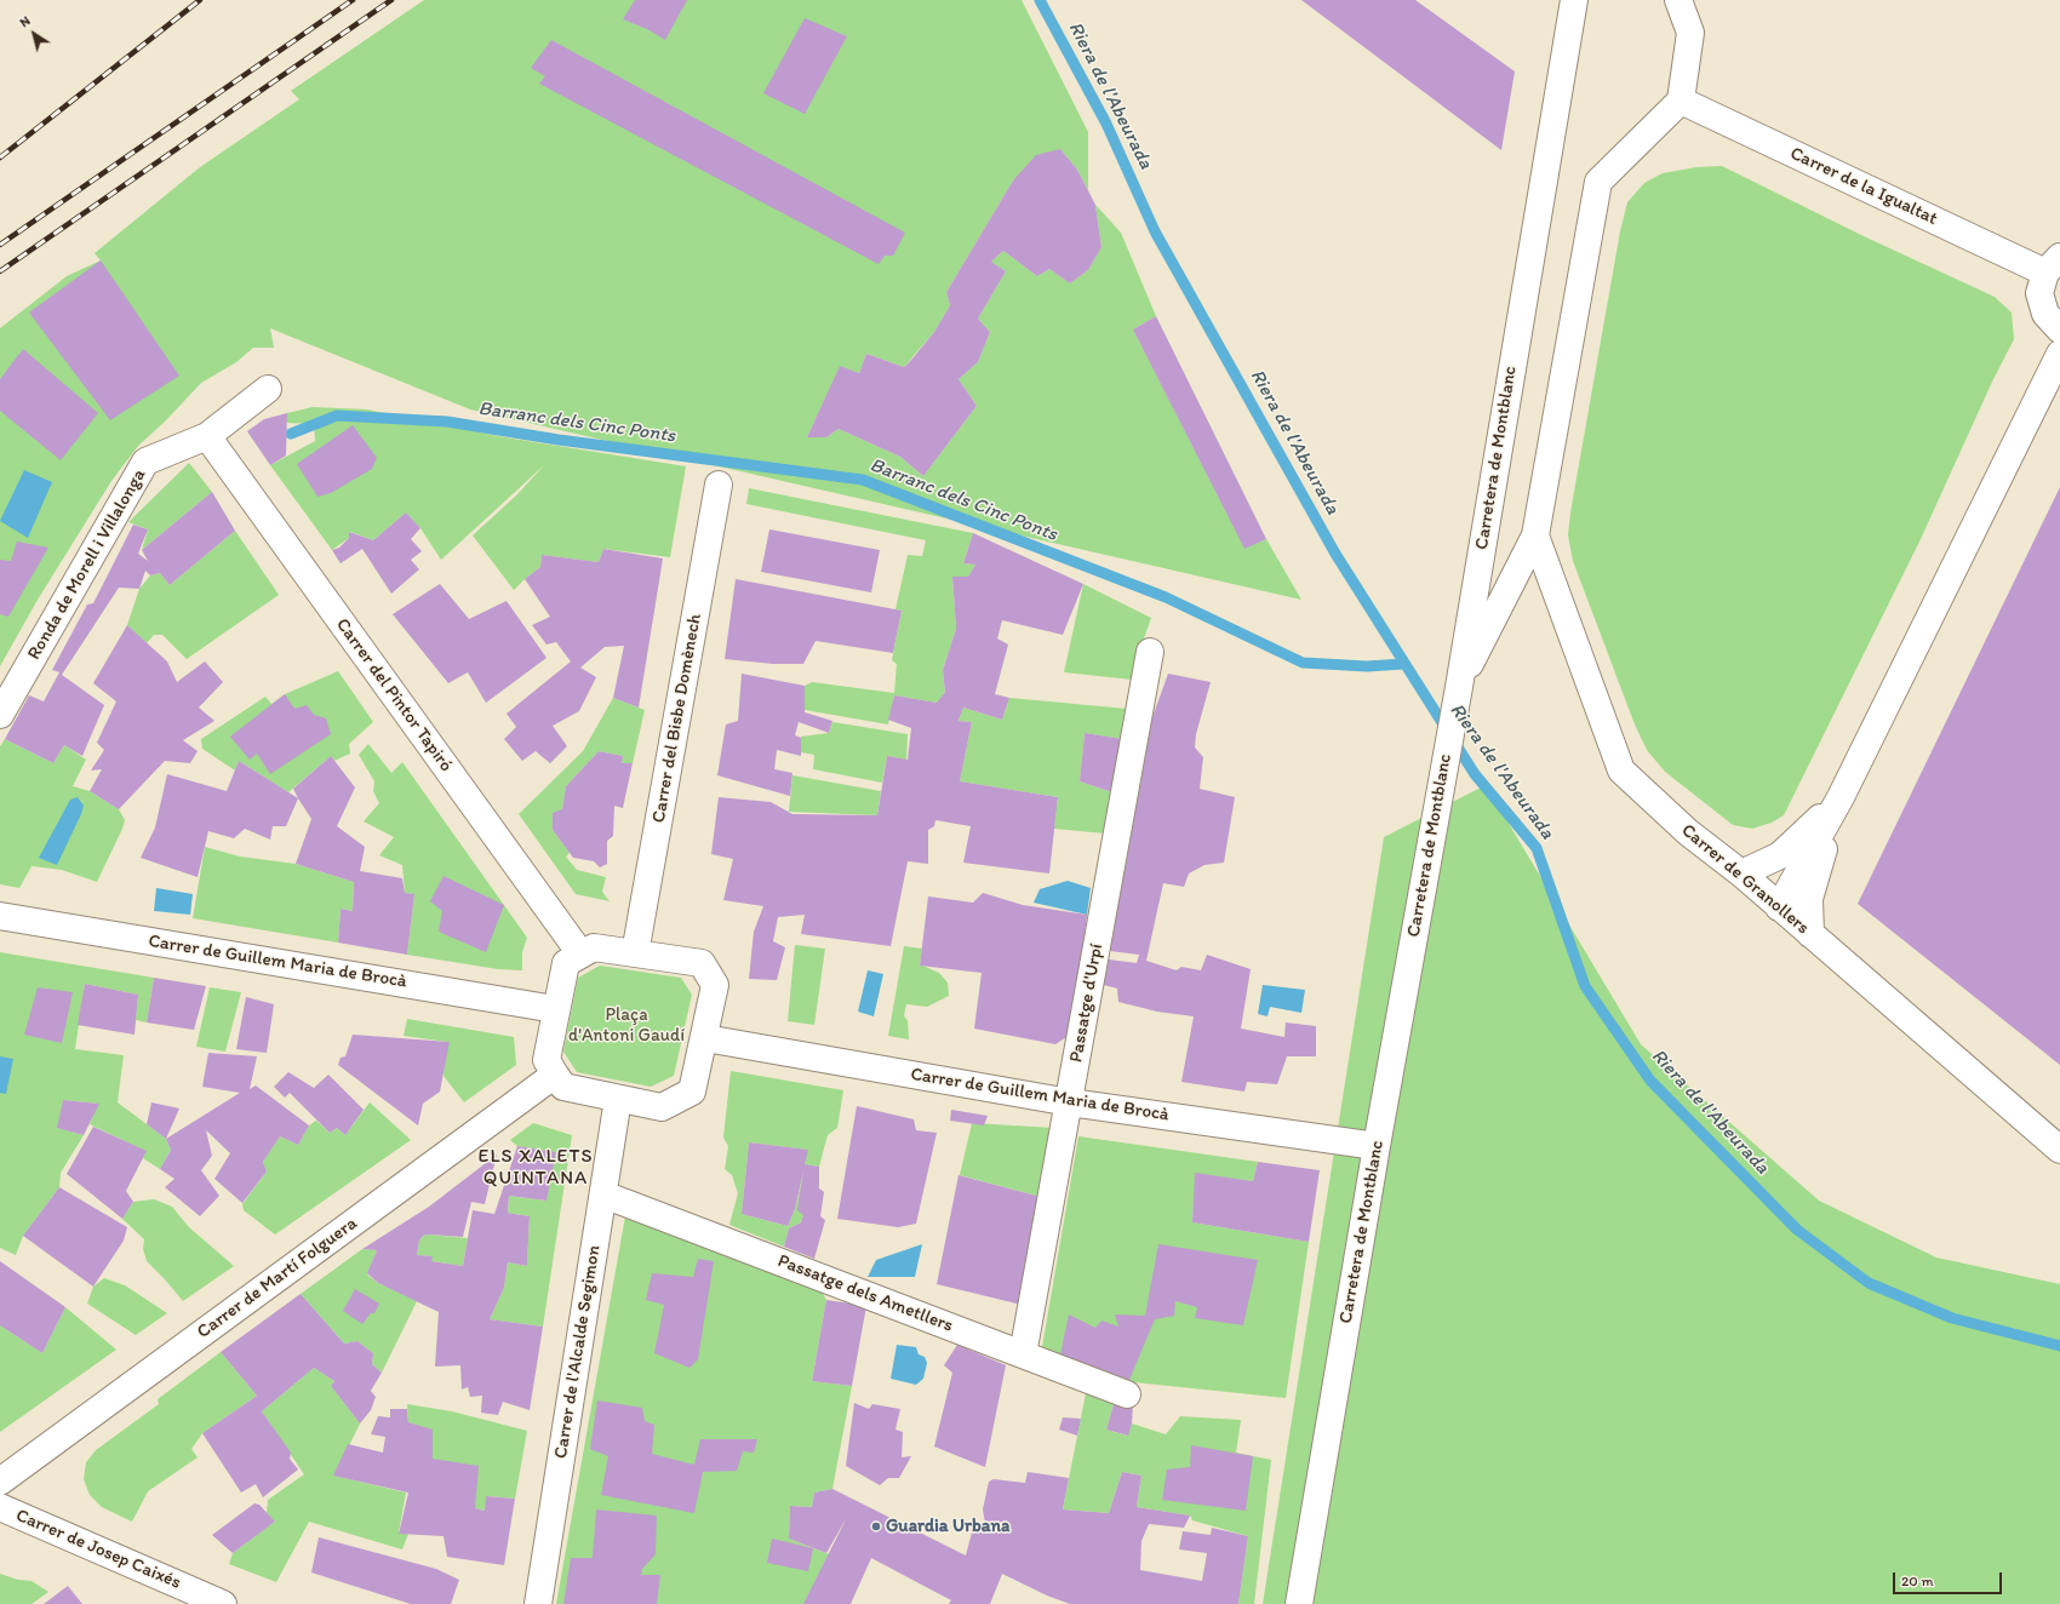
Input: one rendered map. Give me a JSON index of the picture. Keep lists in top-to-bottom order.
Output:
{
  "streets": {
    "street": [
      "Carrer de la Igualtat",
      "Carretera de Montblanc",
      "Ronda de Morell i Villalonga",
      "Carrer del Pintor Tapiró",
      "Carrer del Bisbe Domènech",
      "Carrer de Granollers",
      "Carrer de Guillem Maria de Brocà",
      "Passatge d'Urpí",
      "Carrer de Martí Folguera",
      "Passatge dels Ametllers",
      "Carrer de l'Alcalde Segimon",
      "Carrer de Josep Caixés"
    ]
  },
  "crossings": [
    ["Carretera de Montblanc", "Carrer de Guillem Maria de Brocà"],
    ["Ronda de Morell i Villalonga", "Carrer del Pintor Tapiró"],
    ["Carrer del Pintor Tapiró", "Carrer del Bisbe Domènech"],
    ["Carrer del Pintor Tapiró", "Carrer de Guillem Maria de Brocà"],
    ["Carrer del Pintor Tapiró", "Carrer de Martí Folguera"],
    ["Carrer del Pintor Tapiró", "Carrer de l'Alcalde Segimon"],
    ["Carrer del Bisbe Domènech", "Carrer de Guillem Maria de Brocà"],
    ["Carrer del Bisbe Domènech", "Carrer de Martí Folguera"],
    ["Carrer del Bisbe Domènech", "Carrer de l'Alcalde Segimon"],
    ["Carrer de Guillem Maria de Brocà", "Passatge d'Urpí"],
    ["Carrer de Guillem Maria de Brocà", "Carrer de Martí Folguera"],
    ["Carrer de Guillem Maria de Brocà", "Carrer de l'Alcalde Segimon"],
    ["Passatge d'Urpí", "Passatge dels Ametllers"],
    ["Carrer de Martí Folguera", "Carrer de l'Alcalde Segimon"],
    ["Passatge dels Ametllers", "Carrer de l'Alcalde Segimon"]
  ],
  "districts": ["ELS XALETS QUINTANA"],
  "water": ["Riera de l'Abeurada", "Barranc dels Cinc Ponts"],
  "parks": ["Plaça d'Antoni Gaudí"],
  "places": ["Guardia Urbana"],
  "scale_bar": "20 m",
  "north": "top left"
}
